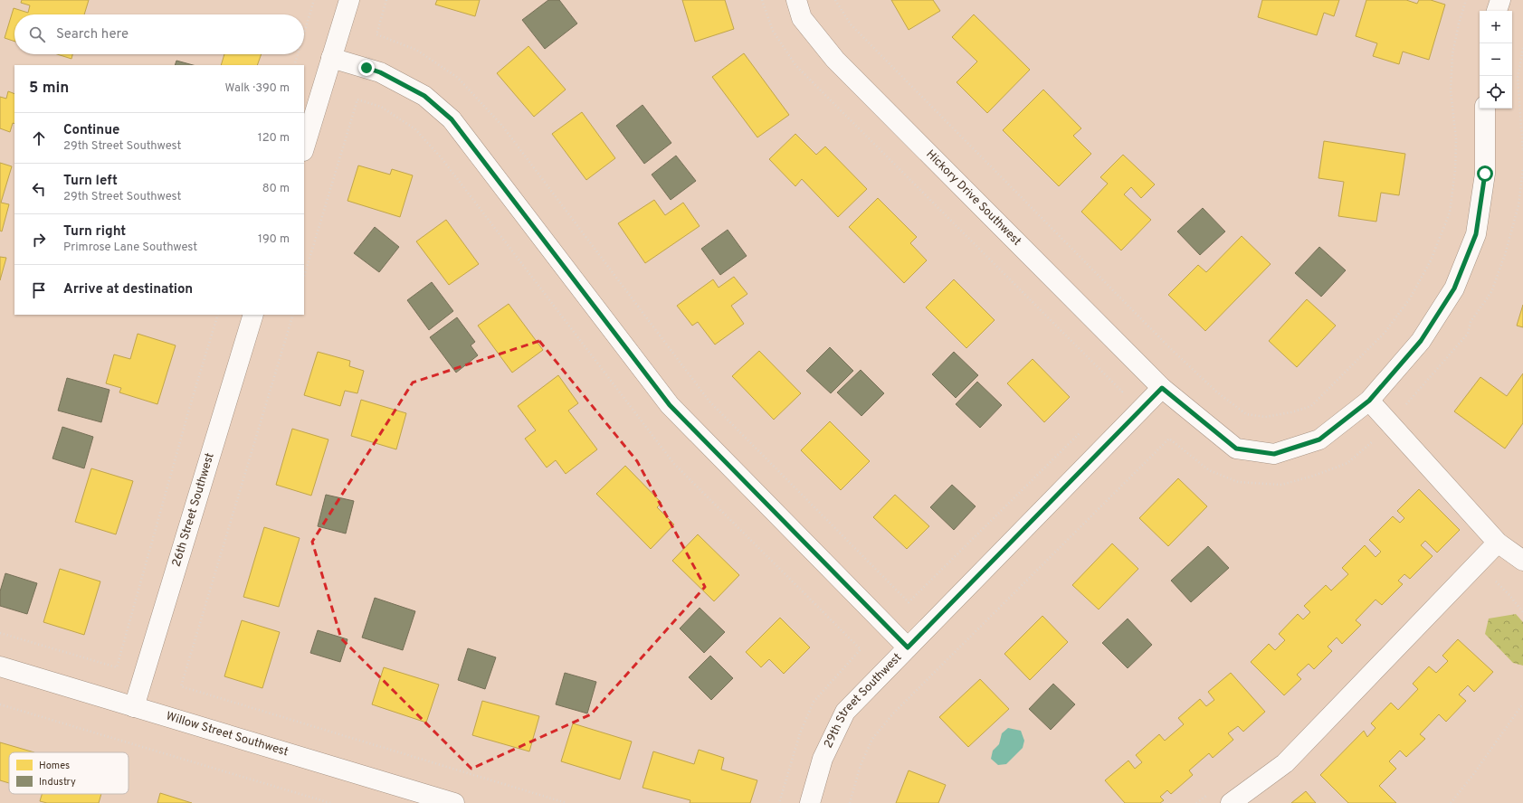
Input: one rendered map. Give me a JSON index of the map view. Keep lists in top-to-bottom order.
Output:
{
  "streets": {
    "street": [
      "Hickory Drive Southwest",
      "26th Street Southwest",
      "29th Street Southwest",
      "Willow Street Southwest"
    ]
  },
  "crossings": [
    ["Hickory Drive Southwest", "29th Street Southwest"],
    ["26th Street Southwest", "Willow Street Southwest"]
  ],
  "legend": ["Homes", "Industry"],
  "page": {
    "map_buttons": ["+", "−"],
    "search": "Search here",
    "heading": ["5 min", "Walk · 390 m"],
    "list": [
      ["Continue", "29th Street Southwest", "120 m"],
      ["Turn left", "29th Street Southwest", "80 m"],
      ["Turn right", "Primrose Lane Southwest", "190 m"],
      "Arrive at destination"
    ]
  }
}
